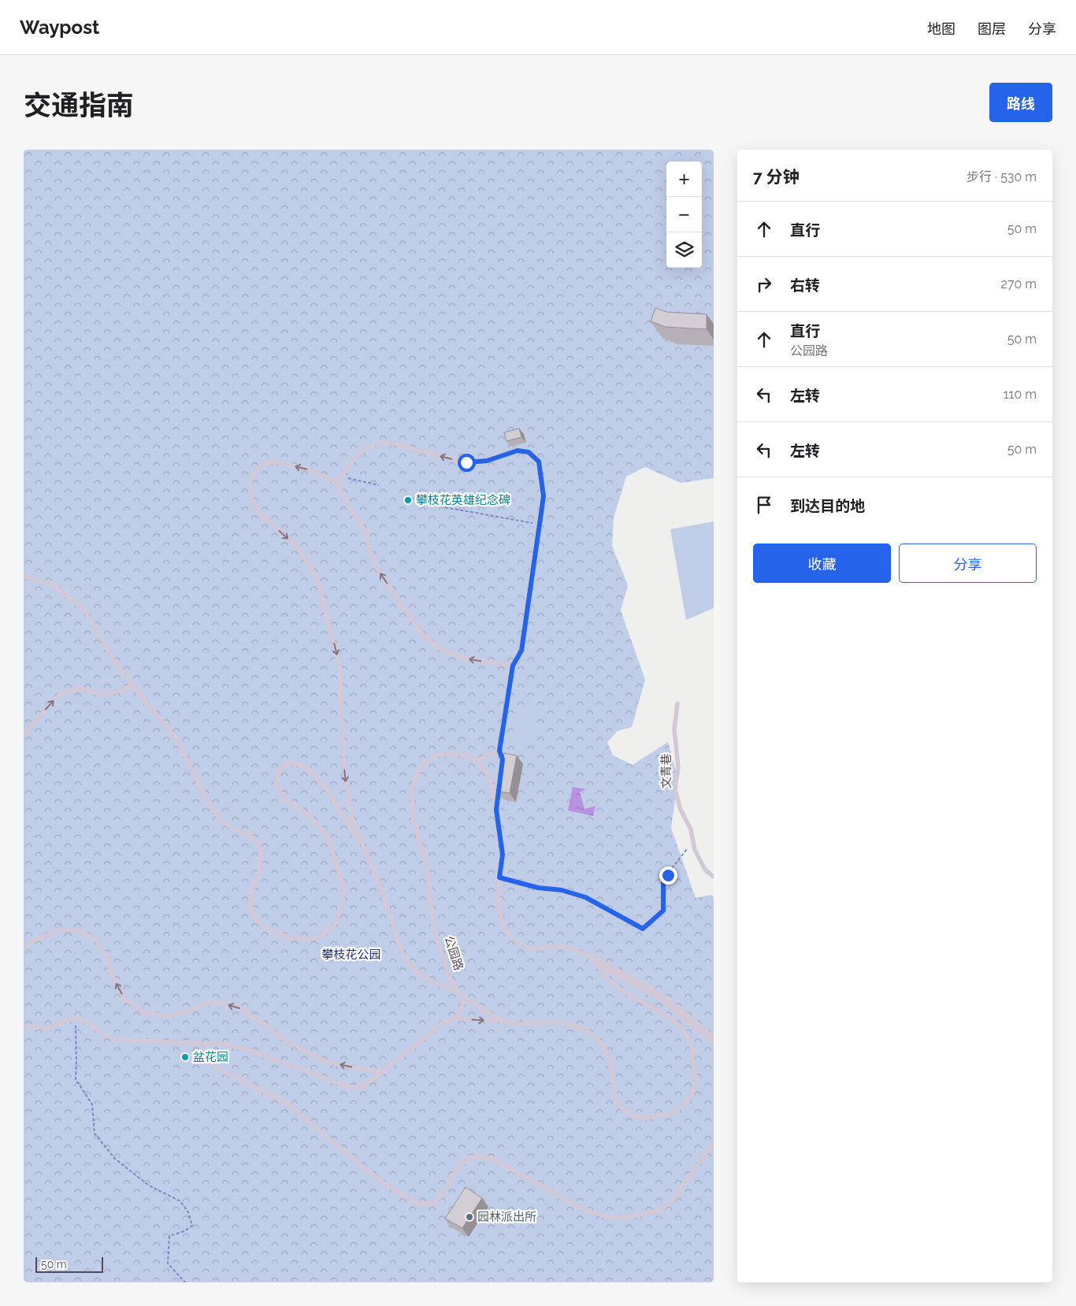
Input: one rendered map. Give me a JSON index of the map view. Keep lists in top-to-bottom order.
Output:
{
  "streets": {
    "street": ["公园路"],
    "lane": ["文青巷"]
  },
  "parks": ["攀枝花公园"],
  "places": ["攀枝花英雄纪念碑", "盆花园", "园林派出所"],
  "scale_bar": "50 m",
  "page": {
    "header": "Waypost",
    "nav": ["地图", "图层", "分享"],
    "title": "交通指南",
    "buttons": [
      "路线",
      ["收藏", "分享"]
    ],
    "heading": ["7 分钟", "步行 · 530 m"],
    "map_buttons": ["+", "−"],
    "list": [
      ["直行", "50 m"],
      ["右转", "270 m"],
      ["直行", "公园路", "50 m"],
      ["左转", "110 m"],
      ["左转", "50 m"],
      "到达目的地"
    ],
    "scale": "50 m"
  }
}
